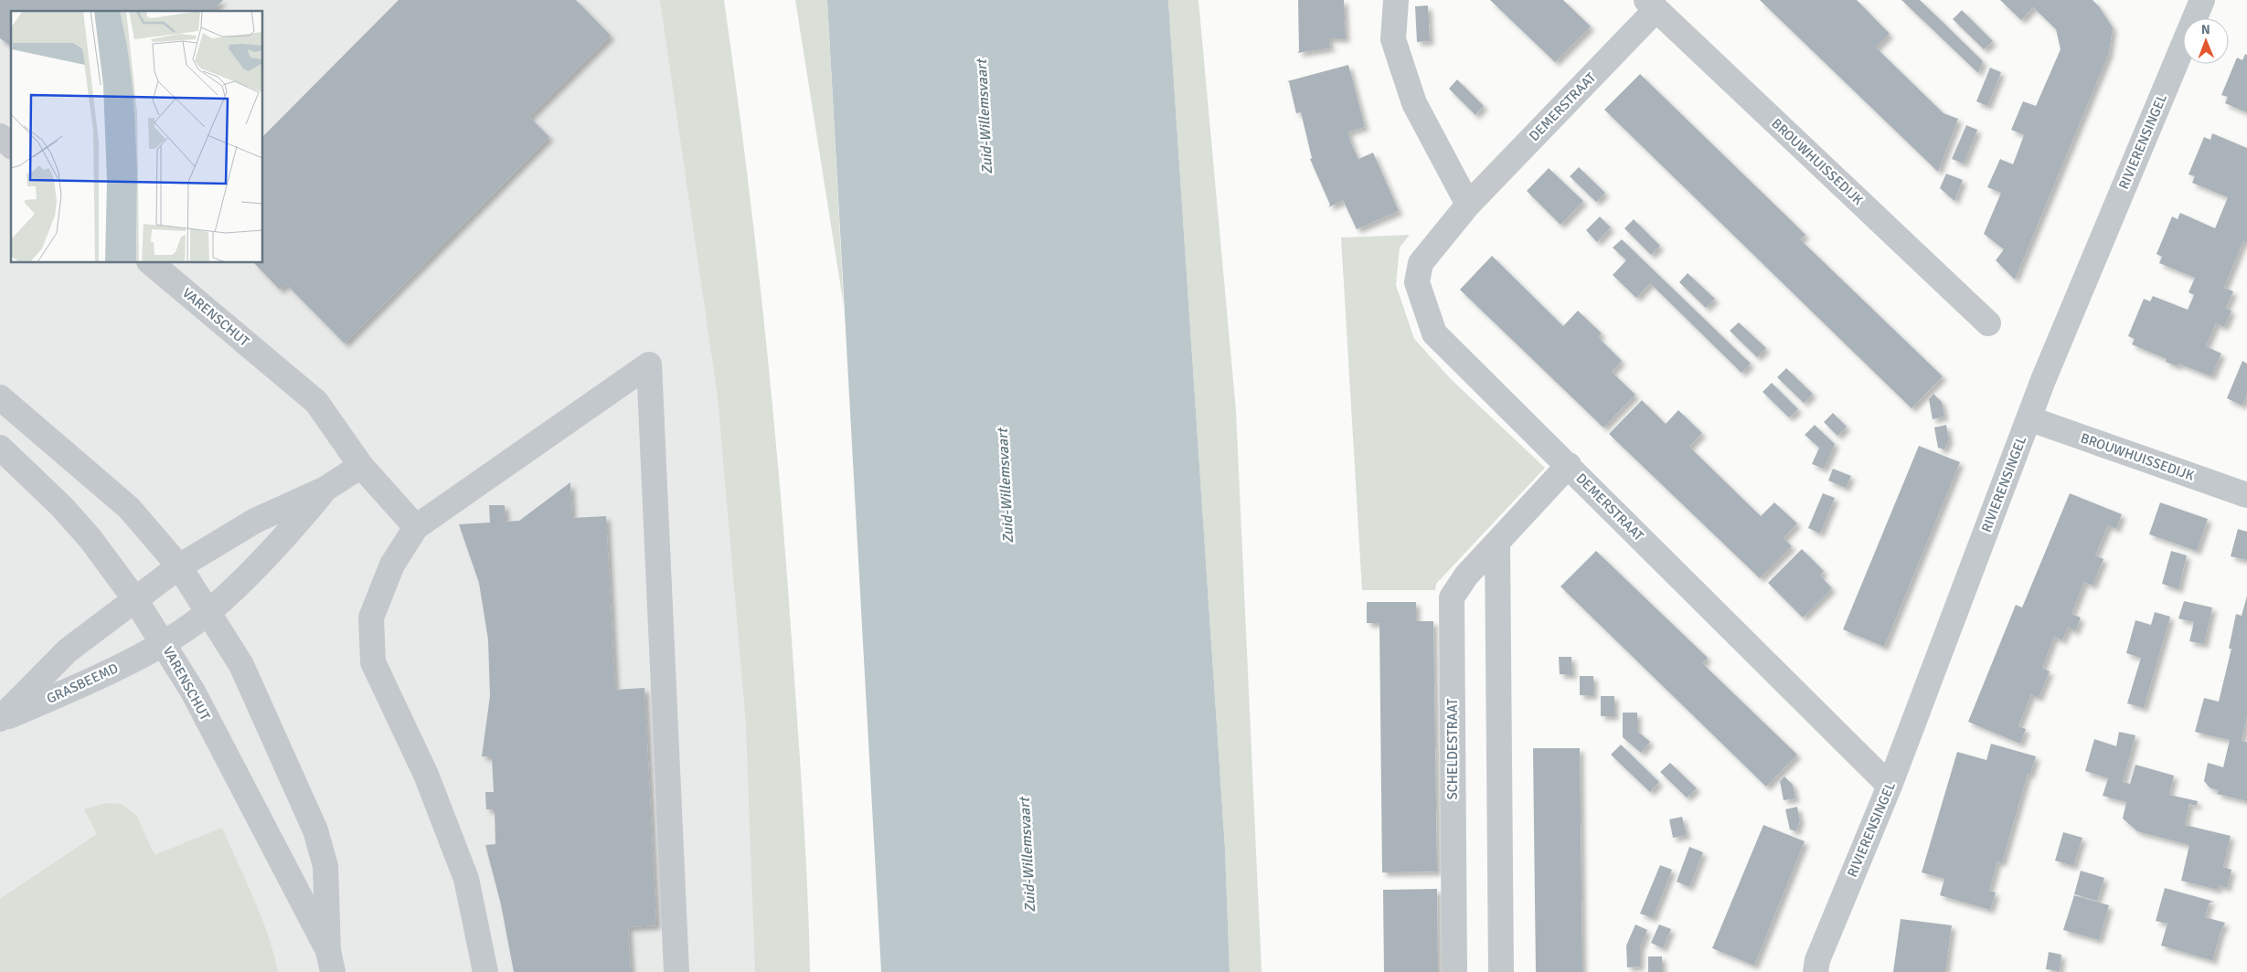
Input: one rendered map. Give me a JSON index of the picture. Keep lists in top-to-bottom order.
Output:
{
  "streets": {
    "street": [
      "DEMERSTRAAT",
      "RIVIERENSINGEL",
      "BROUWHUISSEDIJK",
      "VARENSCHUT",
      "GRASBEEMD",
      "SCHELDESTRAAT"
    ]
  },
  "crossings": [
    ["DEMERSTRAAT", "RIVIERENSINGEL"],
    ["DEMERSTRAAT", "BROUWHUISSEDIJK"],
    ["DEMERSTRAAT", "SCHELDESTRAAT"],
    ["RIVIERENSINGEL", "BROUWHUISSEDIJK"],
    ["VARENSCHUT", "GRASBEEMD"]
  ],
  "water": ["Zuid-Willemsvaart"],
  "north": "top"
}
